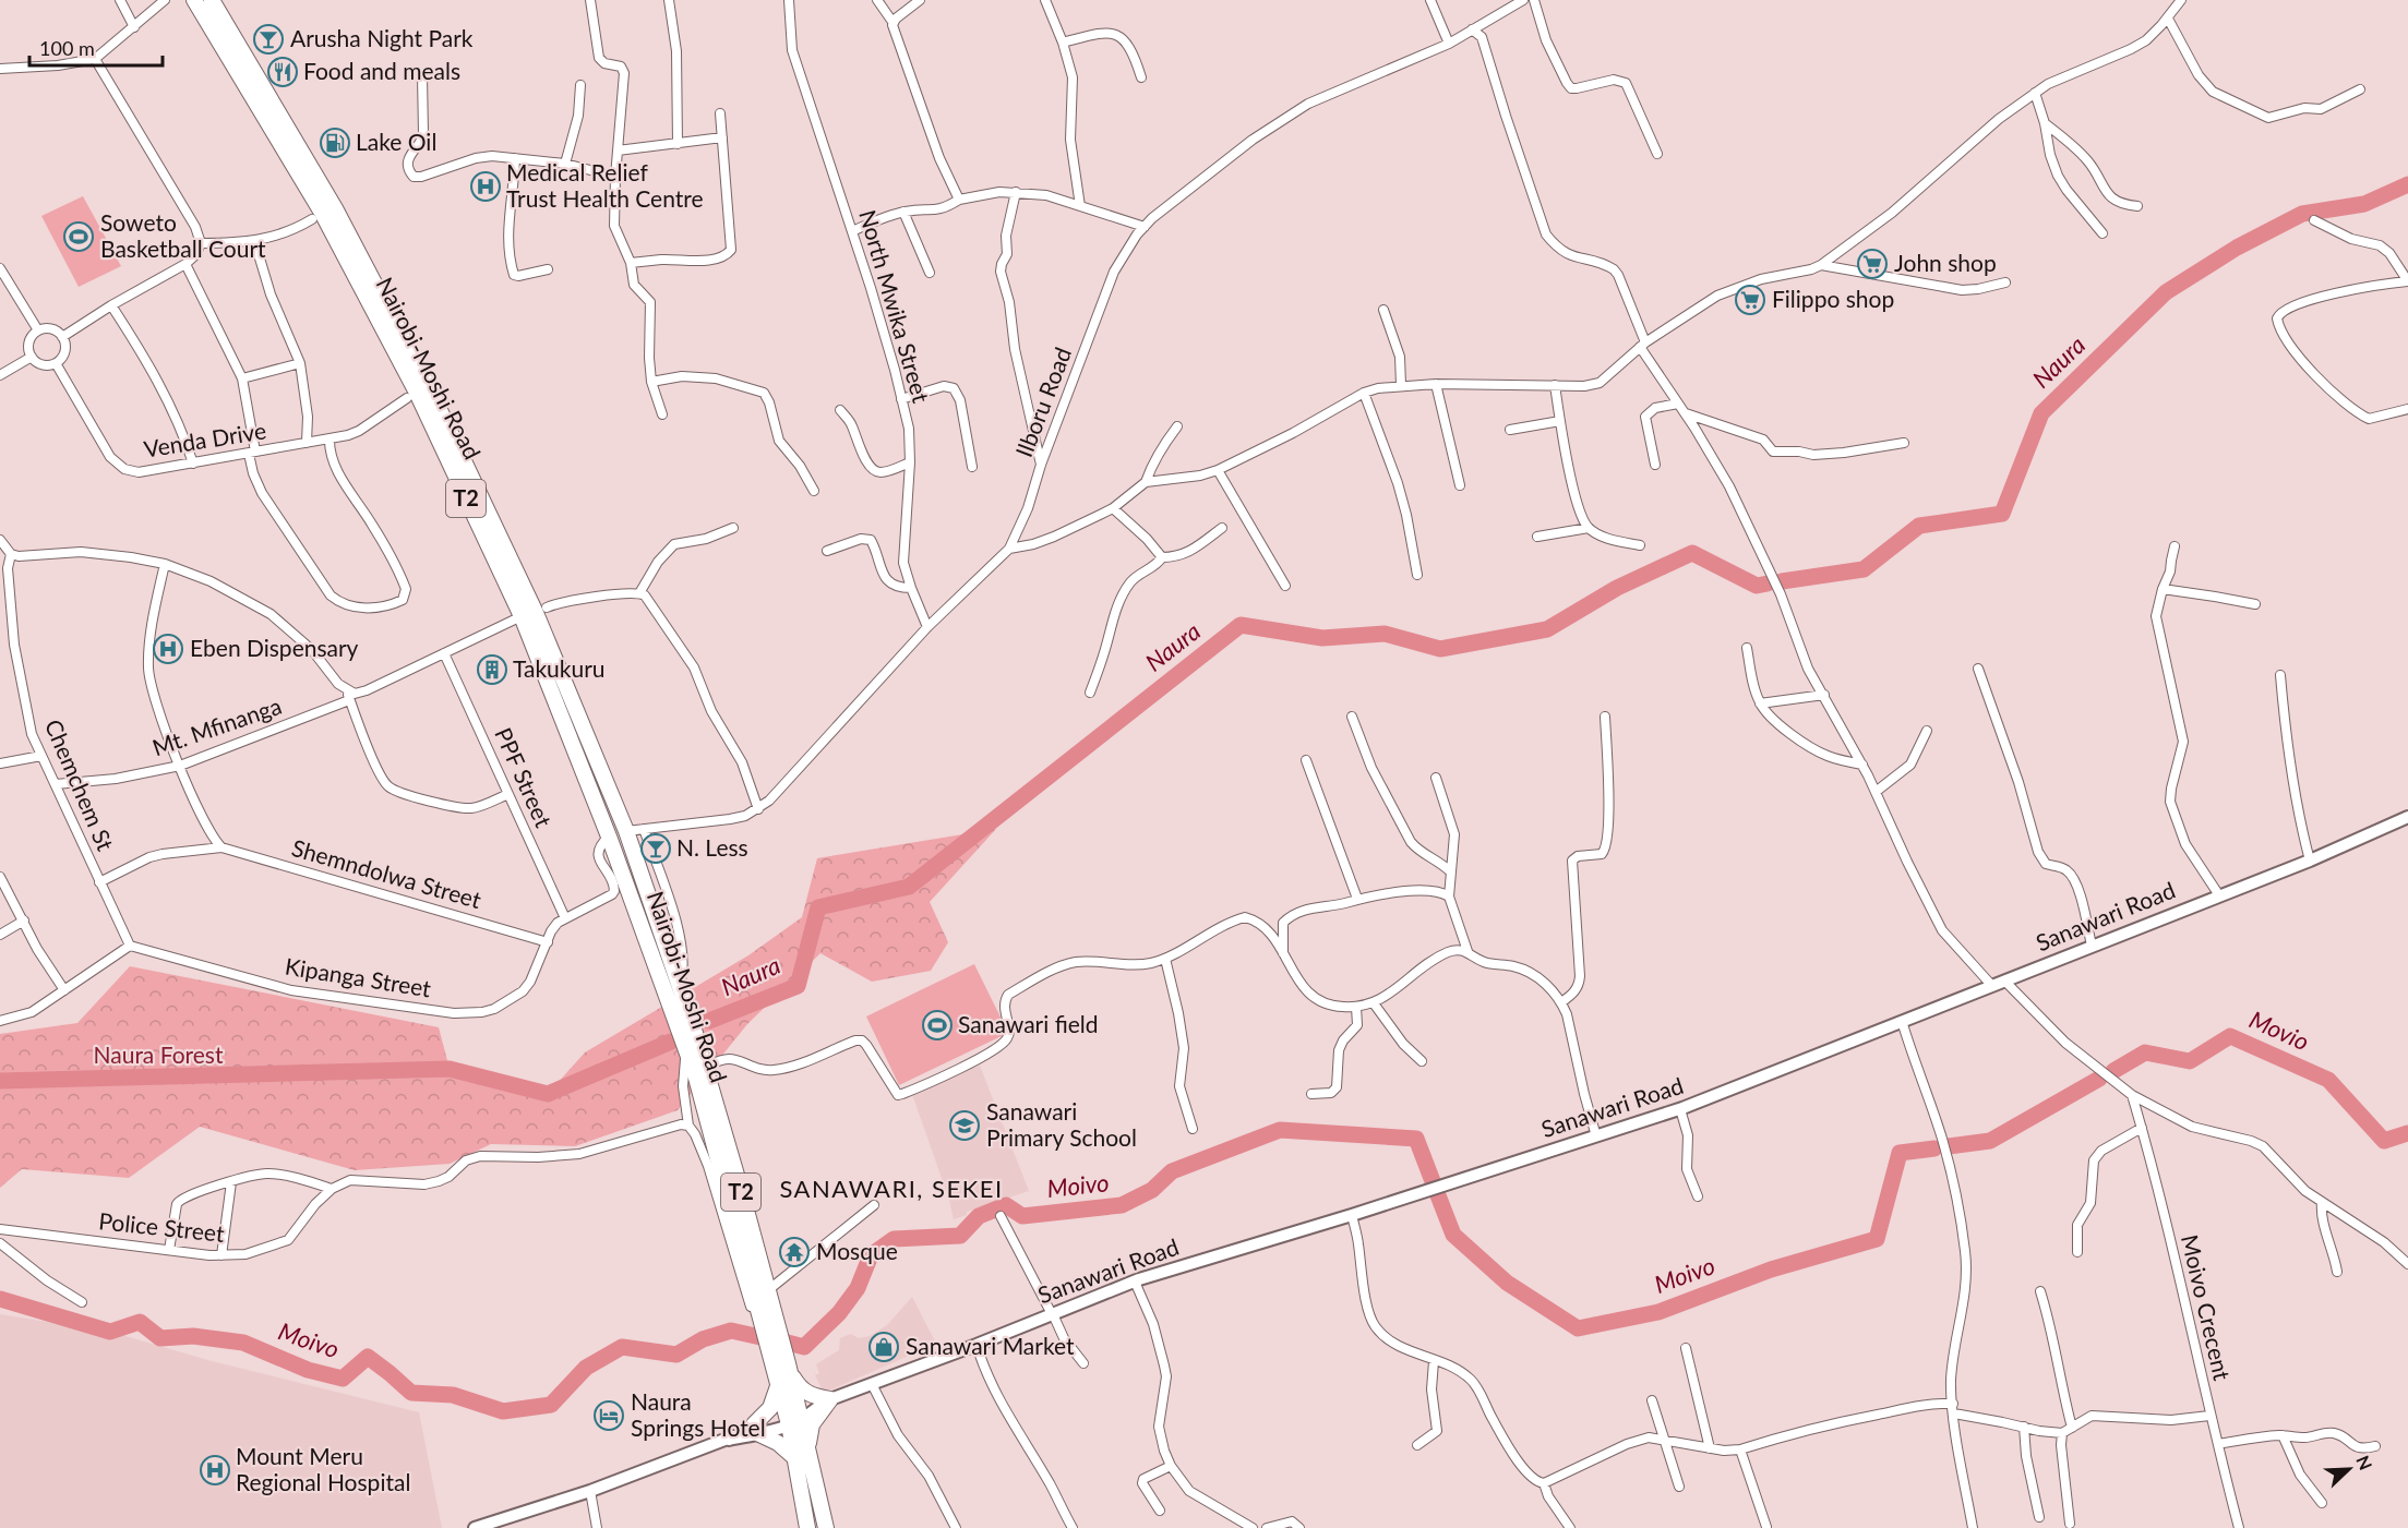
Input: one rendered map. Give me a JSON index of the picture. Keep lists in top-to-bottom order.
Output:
{
  "streets": {
    "highway": ["Nairobi-Moshi Road", "T2"],
    "street": [
      "North Mwika Street",
      "Ilboru Road",
      "Venda Drive",
      "Mt. Mfinanga",
      "PPF Street",
      "Chemchem St",
      "Shemndolwa Street",
      "Sanawari Road",
      "Kipanga Street",
      "Police Street",
      "Moivo Crecent"
    ]
  },
  "crossings": [
    ["North Mwika Street", "Ilboru Road"],
    ["Nairobi-Moshi Road", "Ilboru Road"],
    ["Nairobi-Moshi Road", "Sanawari Road"],
    ["Nairobi-Moshi Road", "Kipanga Street"],
    ["Mt. Mfinanga", "Chemchem St"],
    ["PPF Street", "Kipanga Street"],
    ["Chemchem St", "Kipanga Street"],
    ["Shemndolwa Street", "Kipanga Street"]
  ],
  "districts": ["SANAWARI, SEKEI"],
  "water": ["Naura", "Movio", "Moivo"],
  "parks": ["Naura Forest"],
  "places": {
    "bar": ["Arusha Night Park", "N. Less"],
    "restaurant": ["Food and meals"],
    "fuel station": ["Lake Oil"],
    "hospital": ["Medical Relief Trust Health Centre", "Eben Dispensary", "Mount Meru Regional Hospital"],
    "sports": ["Soweto Basketball Court", "Sanawari field"],
    "supermarket": ["John shop", "Filippo shop"],
    "building": ["Takukuru"],
    "school or university": ["Sanawari Primary School"],
    "temple": ["Mosque"],
    "shop": ["Sanawari Market"],
    "hotel": ["Naura Springs Hotel"]
  },
  "scale_bar": "100 m",
  "north": "top right"
}
